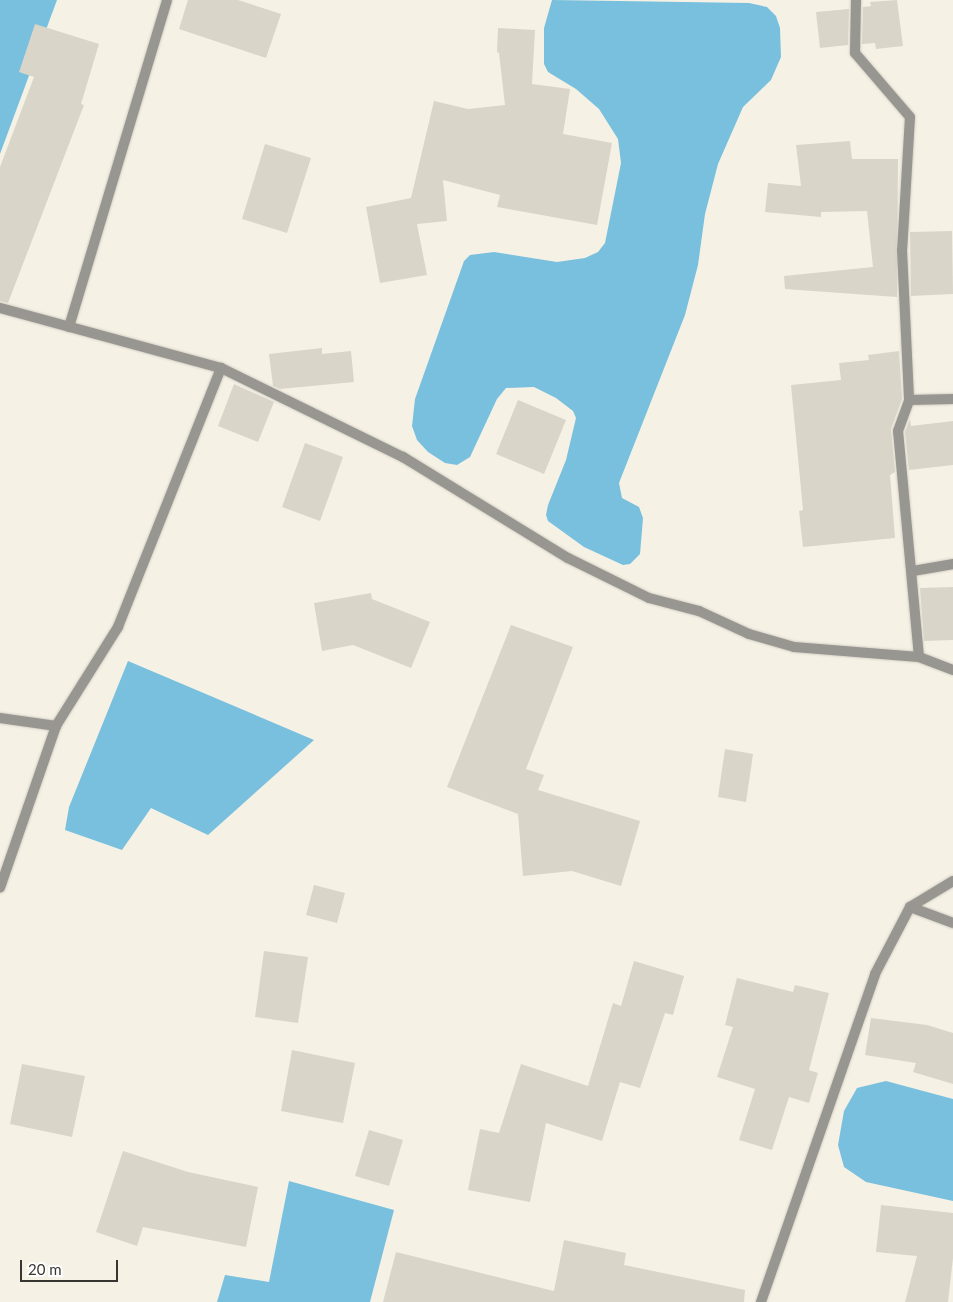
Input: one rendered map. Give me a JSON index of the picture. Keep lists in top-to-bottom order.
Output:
{
  "scale_bar": "20 m"
}
